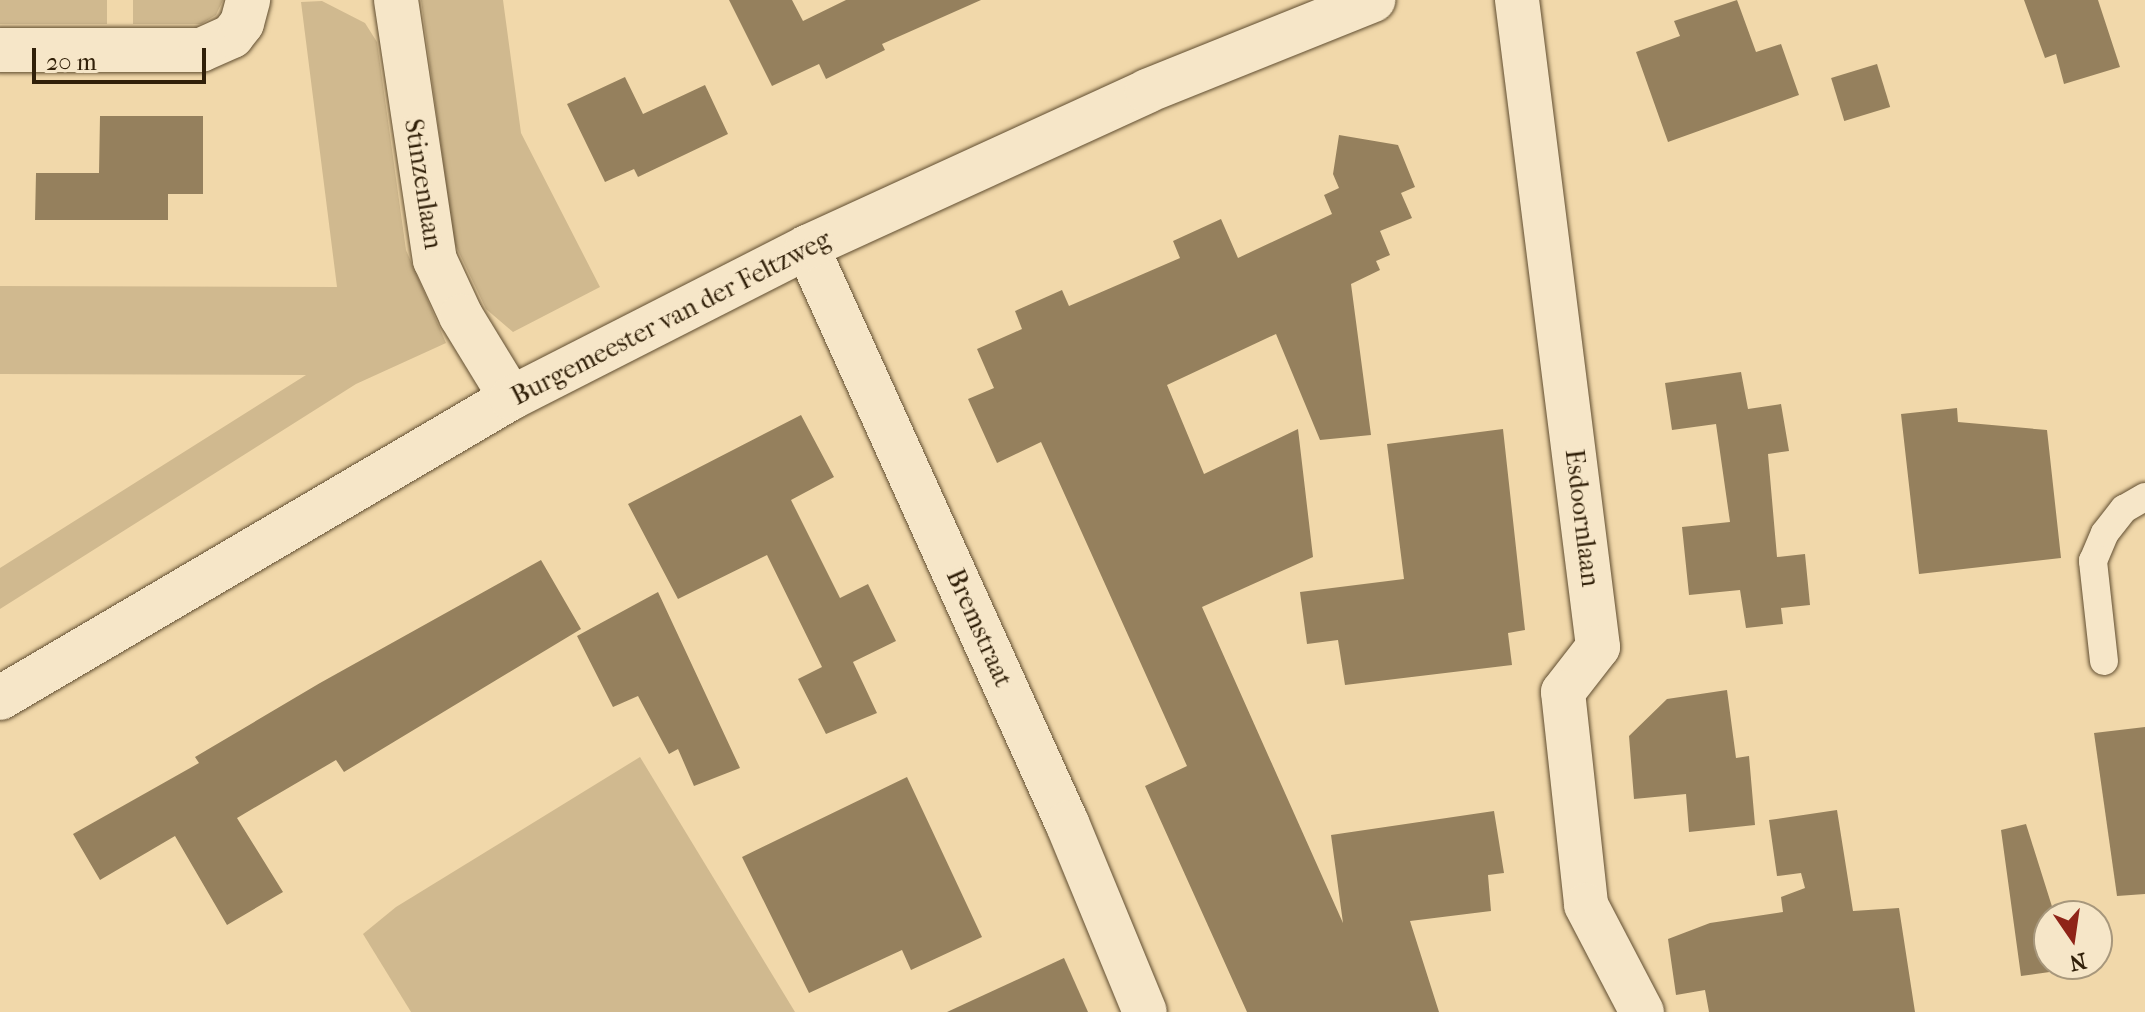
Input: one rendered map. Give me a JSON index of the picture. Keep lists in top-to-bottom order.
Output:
{
  "streets": {
    "street": [
      "Stinzenlaan",
      "Burgemeester van der Feltzweg",
      "Esdoornlaan",
      "Bremstraat"
    ]
  },
  "crossings": [
    ["Stinzenlaan", "Burgemeester van der Feltzweg"],
    ["Burgemeester van der Feltzweg", "Bremstraat"]
  ],
  "scale_bar": "20 m",
  "north": "bottom"
}
